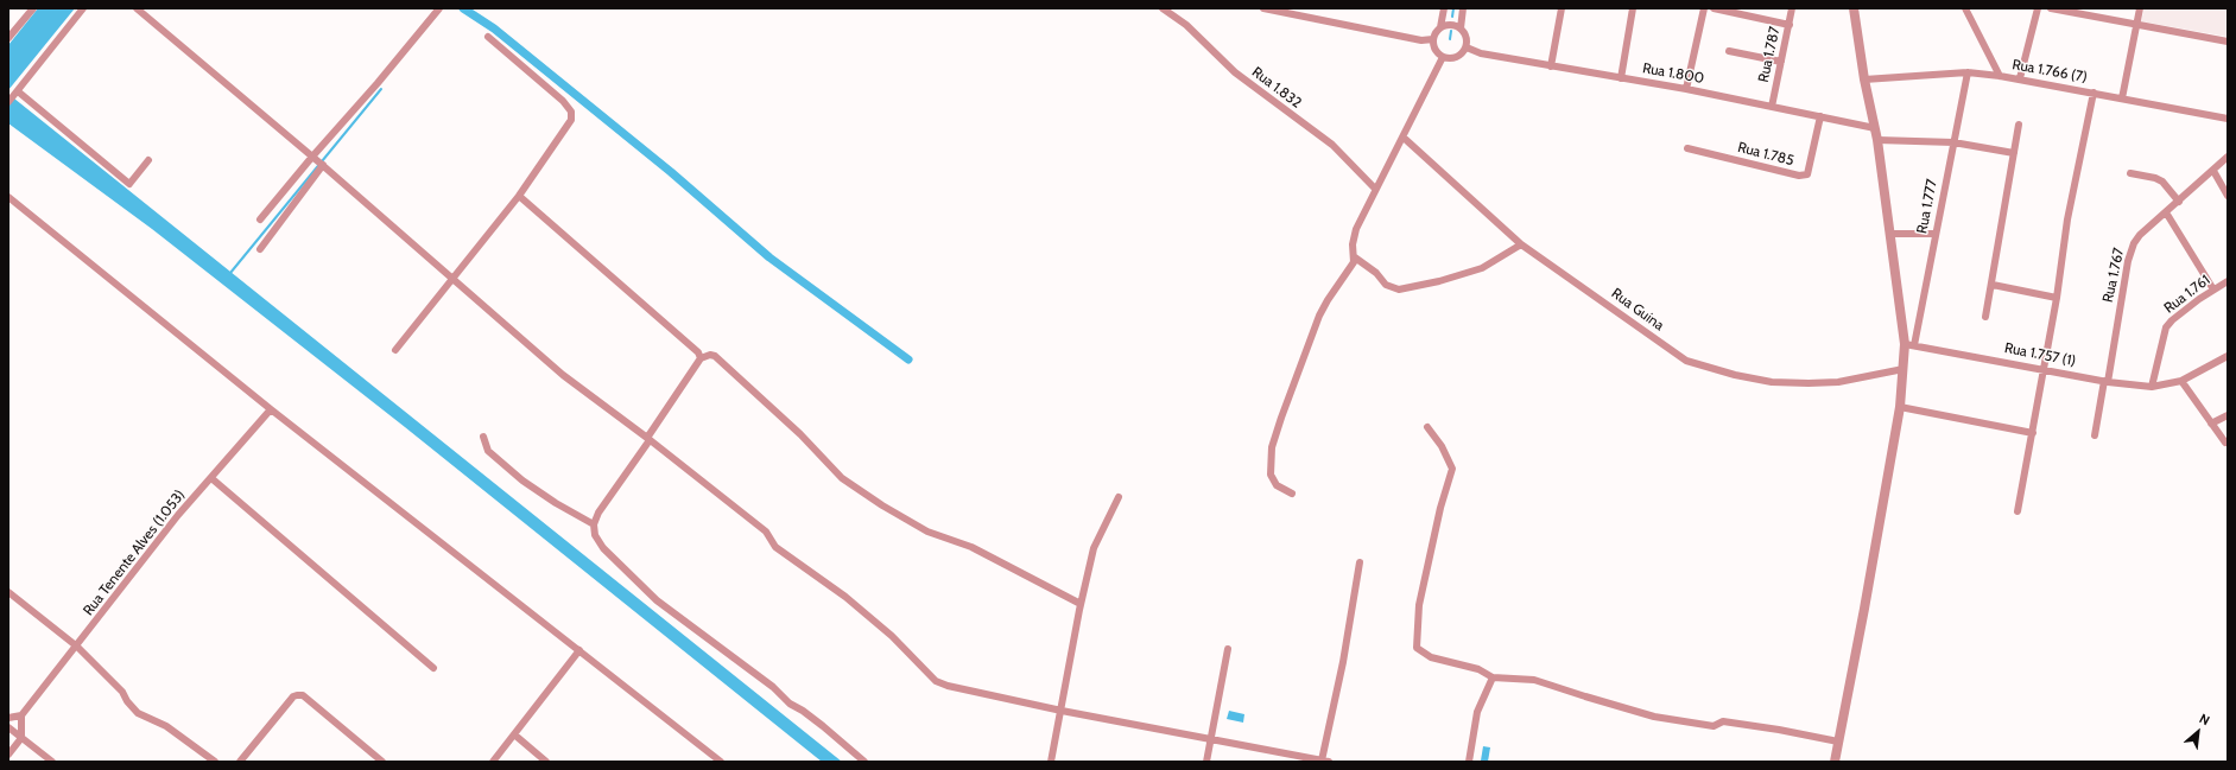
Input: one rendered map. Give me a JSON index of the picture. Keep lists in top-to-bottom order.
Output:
{
  "streets": {
    "street": [
      "Rua 1.787",
      "Rua 1.766 (7)",
      "Rua 1.800",
      "Rua 1.832",
      "Rua 1.785",
      "Rua 1.777",
      "Rua 1.767",
      "Rua 1.761",
      "Rua Guina",
      "Rua 1.757 (1)",
      "Rua Tenente Alves (1.053)"
    ]
  },
  "crossings": [
    ["Rua 1.787", "Rua 1.800"],
    ["Rua 1.766 (7)", "Rua 1.777"],
    ["Rua 1.800", "Rua 1.785"],
    ["Rua 1.777", "Rua 1.757 (1)"],
    ["Rua 1.767", "Rua 1.757 (1)"],
    ["Rua 1.761", "Rua 1.757 (1)"]
  ],
  "north": "top right"
}
